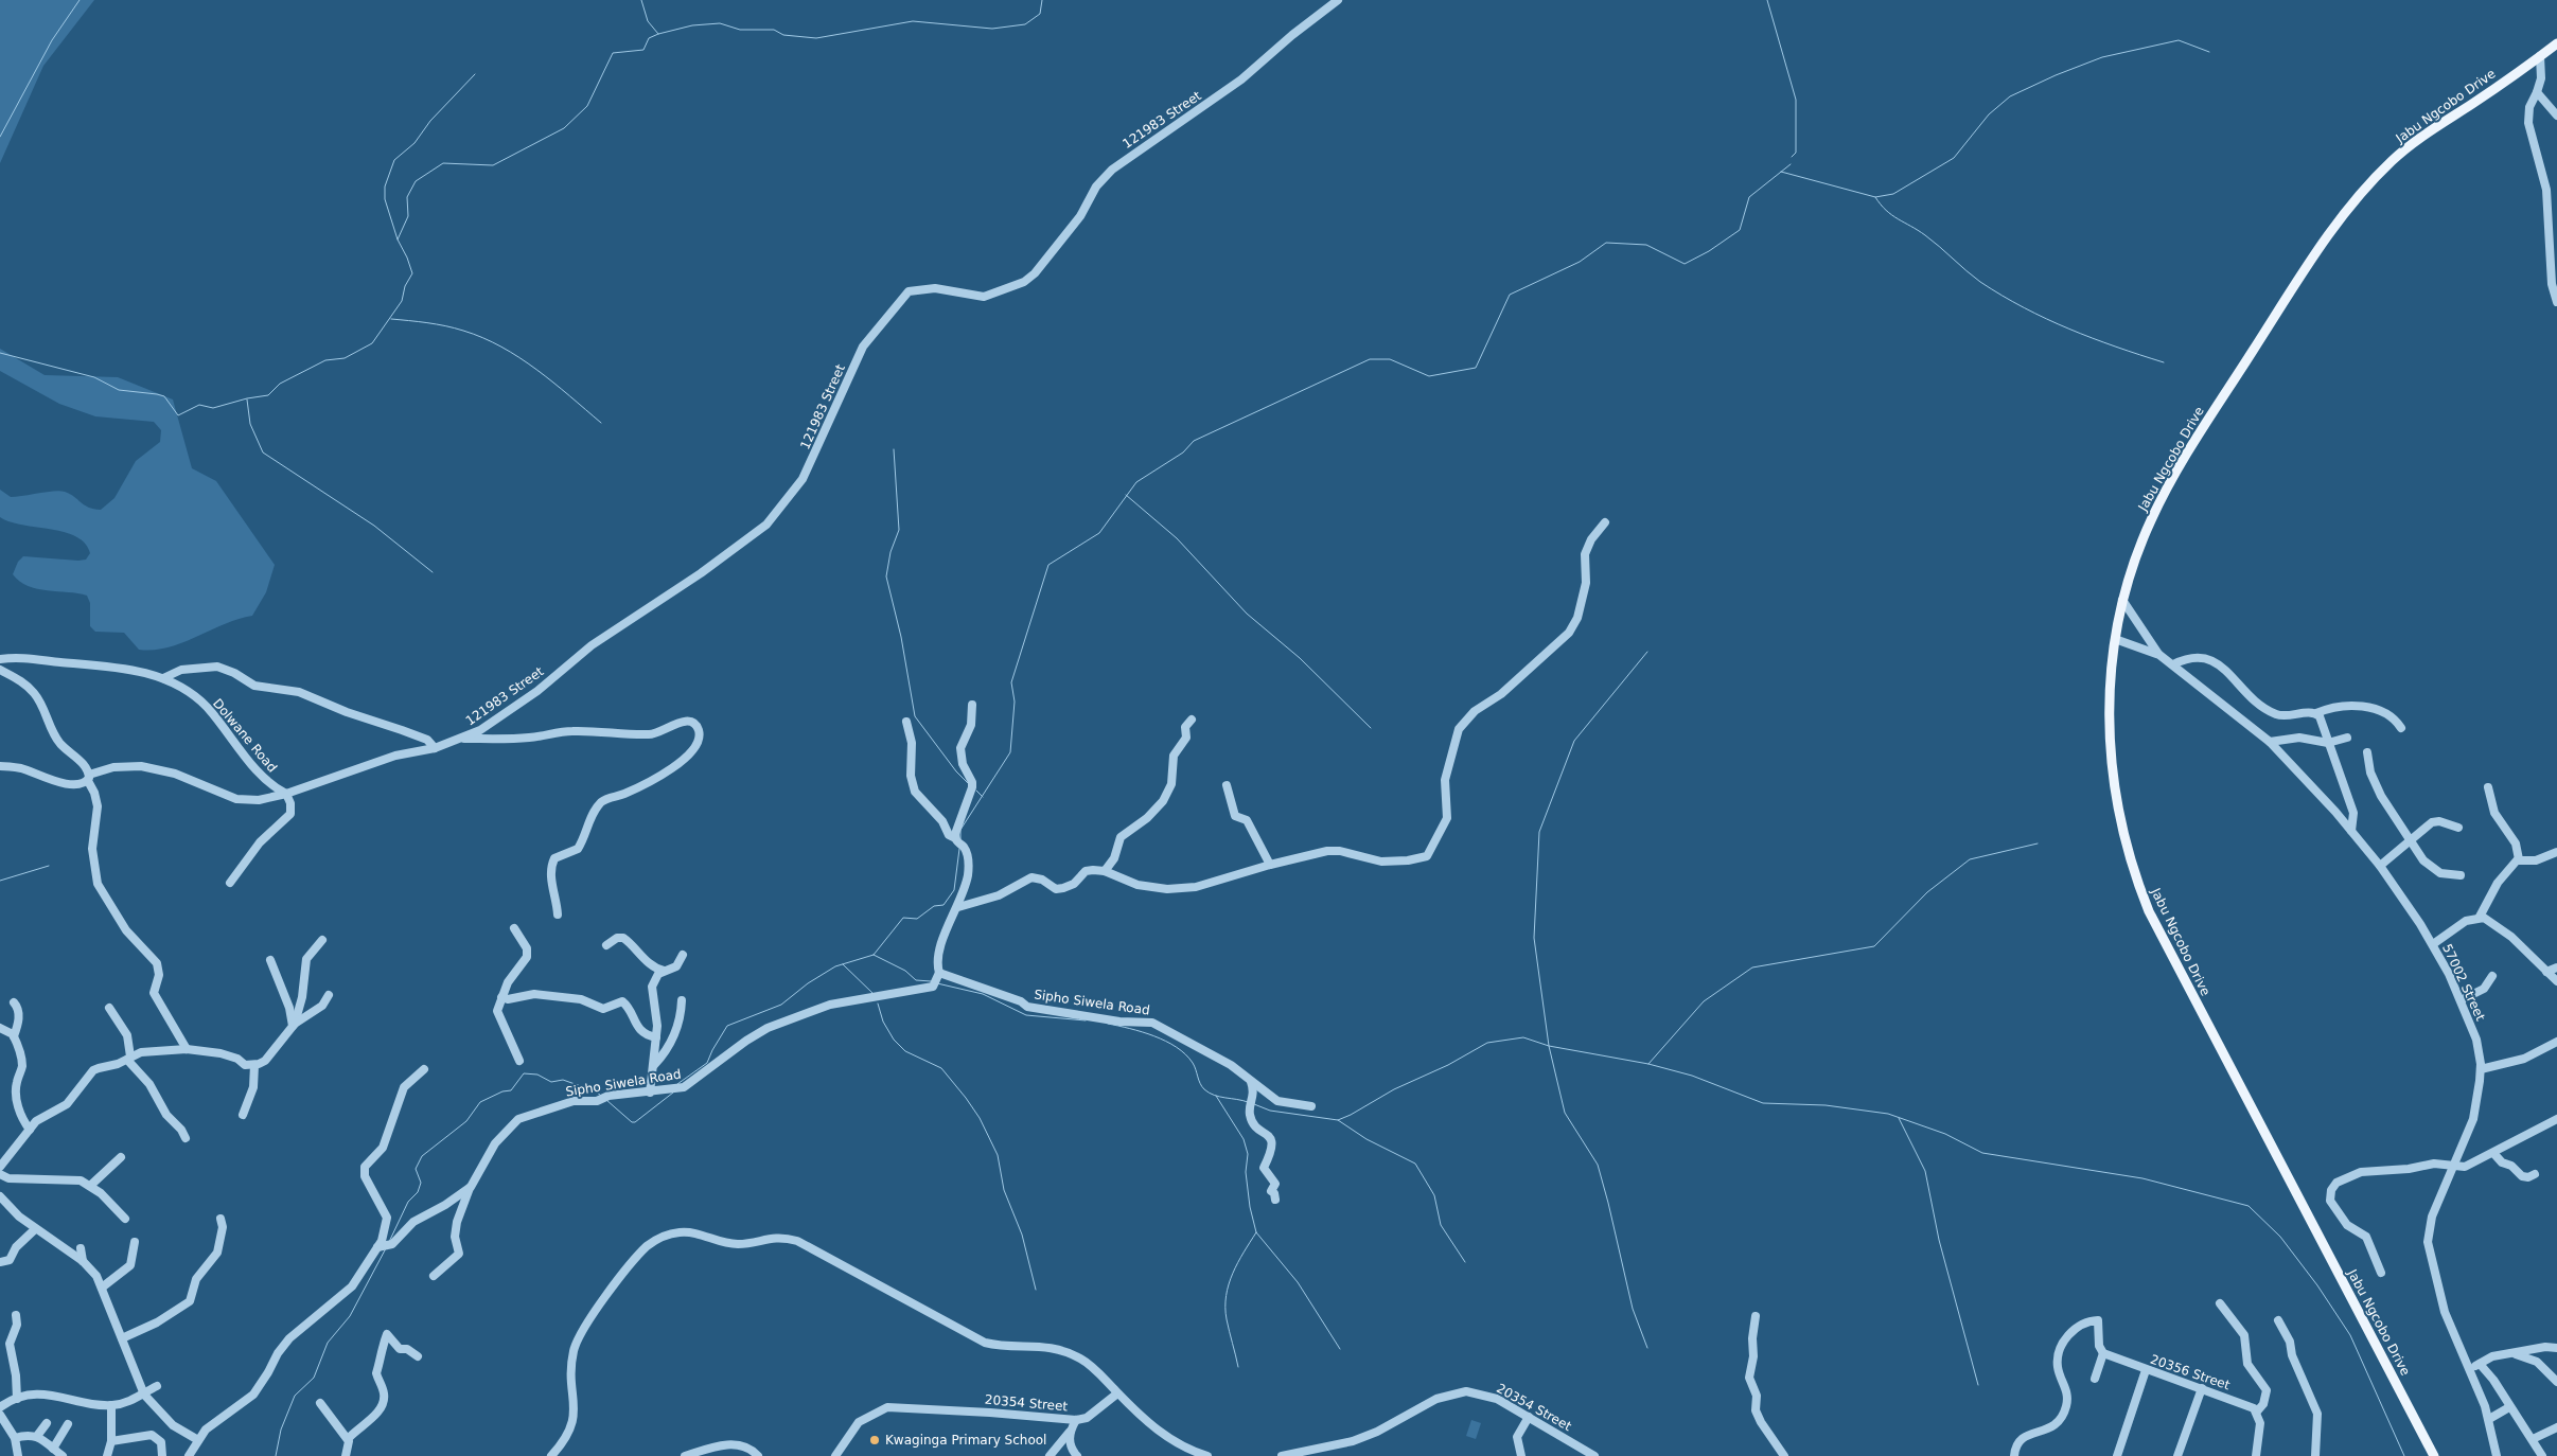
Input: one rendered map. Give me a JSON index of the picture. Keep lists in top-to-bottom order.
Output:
{
  "streets": {
    "main road": ["Jabu Ngcobo Drive"],
    "street": [
      "121983 Street",
      "Dolwane Road",
      "57002 Street",
      "Sipho Siwela Road",
      "20356 Street",
      "20354 Street"
    ]
  },
  "crossings": [
    ["Jabu Ngcobo Drive", "57002 Street"],
    ["121983 Street", "Dolwane Road"]
  ],
  "places": ["Kwaginga Primary School"]
}
